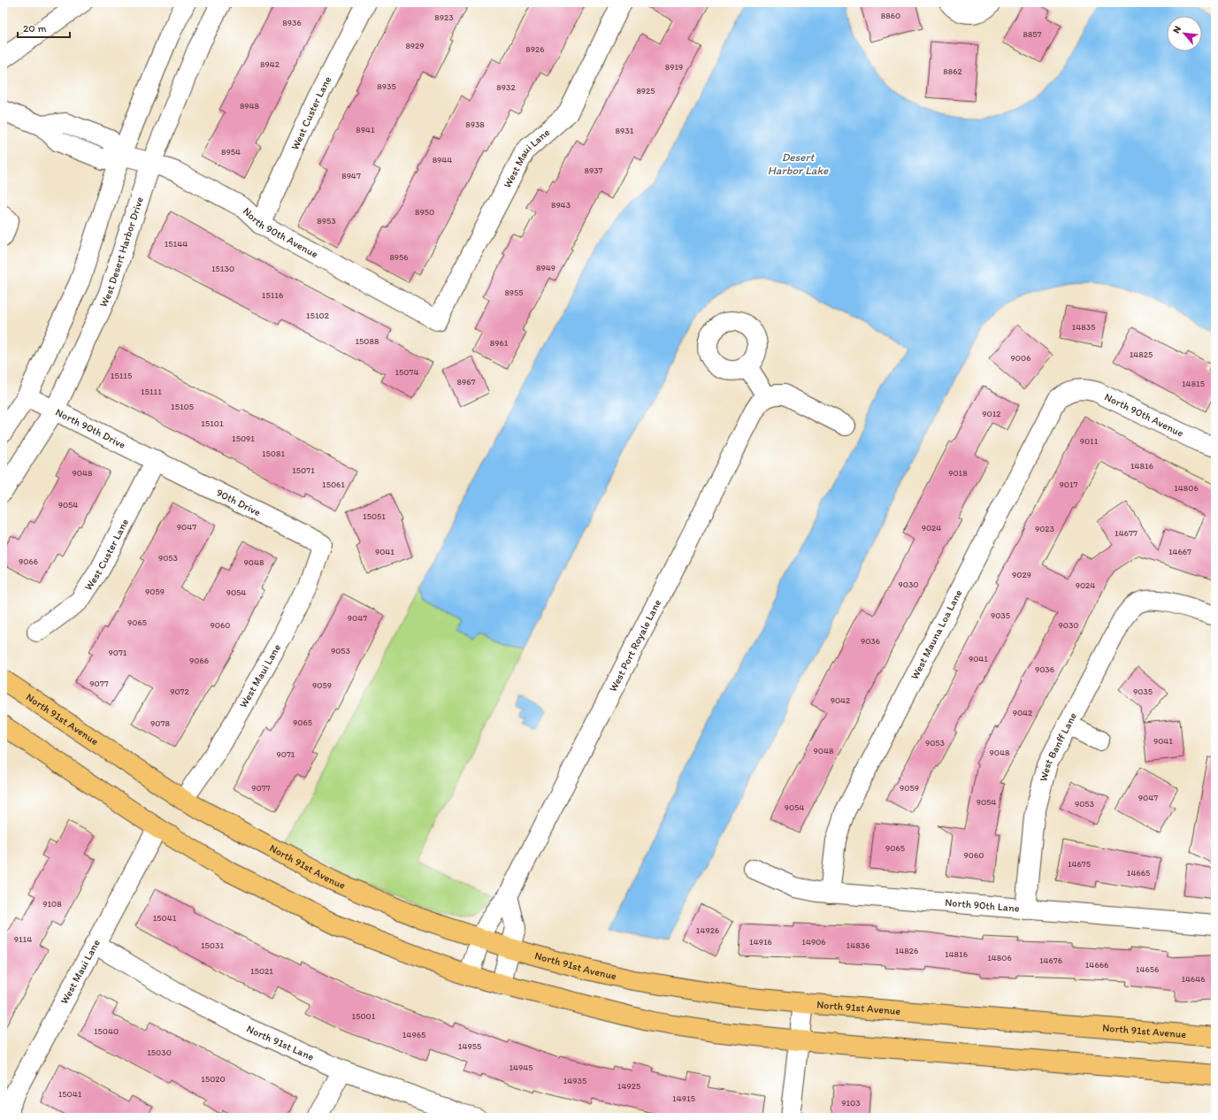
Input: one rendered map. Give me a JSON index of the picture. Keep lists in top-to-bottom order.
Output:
{
  "streets": {
    "main road": ["North 91st Avenue"],
    "street": [
      "West Custer Lane",
      "West Maui Lane",
      "North 90th Avenue",
      "West Desert Harbor Drive",
      "North 90th Drive",
      "90th Drive",
      "West Mauna Loa Lane",
      "West Port Royale Lane",
      "West Banff Lane",
      "North 90th Lane",
      "North 91st Lane"
    ]
  },
  "crossings": [
    ["West Custer Lane", "North 90th Avenue"],
    ["West Custer Lane", "North 90th Drive"],
    ["West Custer Lane", "90th Drive"],
    ["West Maui Lane", "North 90th Avenue"],
    ["West Maui Lane", "90th Drive"],
    ["West Maui Lane", "North 91st Avenue"],
    ["West Maui Lane", "North 91st Lane"],
    ["North 90th Avenue", "West Desert Harbor Drive"],
    ["North 90th Avenue", "West Mauna Loa Lane"],
    ["West Desert Harbor Drive", "North 90th Drive"],
    ["North 90th Drive", "90th Drive"],
    ["West Mauna Loa Lane", "North 90th Lane"],
    ["West Port Royale Lane", "North 91st Avenue"],
    ["West Banff Lane", "North 90th Lane"]
  ],
  "water": ["Desert Harbor Lake"],
  "house_numbers": [
    "8860",
    "8923",
    "8936",
    "8857",
    "8929",
    "8926",
    "8942",
    "8919",
    "8862",
    "8935",
    "8932",
    "8925",
    "8948",
    "8938",
    "8941",
    "8931",
    "8954",
    "8944",
    "8937",
    "8947",
    "8943",
    "8950",
    "8953",
    "15144",
    "8956",
    "8949",
    "15130",
    "8955",
    "15116",
    "15102",
    "14835",
    "15088",
    "8961",
    "14825",
    "9006",
    "15074",
    "15115",
    "8967",
    "14815",
    "15111",
    "15105",
    "9012",
    "15101",
    "15091",
    "9011",
    "15081",
    "14816",
    "15071",
    "9048",
    "9018",
    "15061",
    "9017",
    "14806",
    "9054",
    "15051",
    "9047",
    "9024",
    "9023",
    "14677",
    "9041",
    "14667",
    "9053",
    "9066",
    "9048",
    "9029",
    "9030",
    "9024",
    "9059",
    "9054",
    "9035",
    "9047",
    "9065",
    "9060",
    "9030",
    "9036",
    "9053",
    "9071",
    "9041",
    "9066",
    "9036",
    "9077",
    "9059",
    "9072",
    "9035",
    "9042",
    "9042",
    "9065",
    "9078",
    "9041",
    "9053",
    "9048",
    "9048",
    "9071",
    "9077",
    "9059",
    "9047",
    "9054",
    "9053",
    "9054",
    "9065",
    "9060",
    "14675",
    "14665",
    "9108",
    "15041",
    "14926",
    "9114",
    "14916",
    "14906",
    "15031",
    "14836",
    "14826",
    "14816",
    "14806",
    "14676",
    "14666",
    "14656",
    "15021",
    "14646",
    "15001",
    "15040",
    "14965",
    "14955",
    "15030",
    "14945",
    "15020",
    "14935",
    "14925",
    "15041",
    "14915",
    "9103"
  ],
  "scale_bar": "20 m",
  "north": "top left"
}
